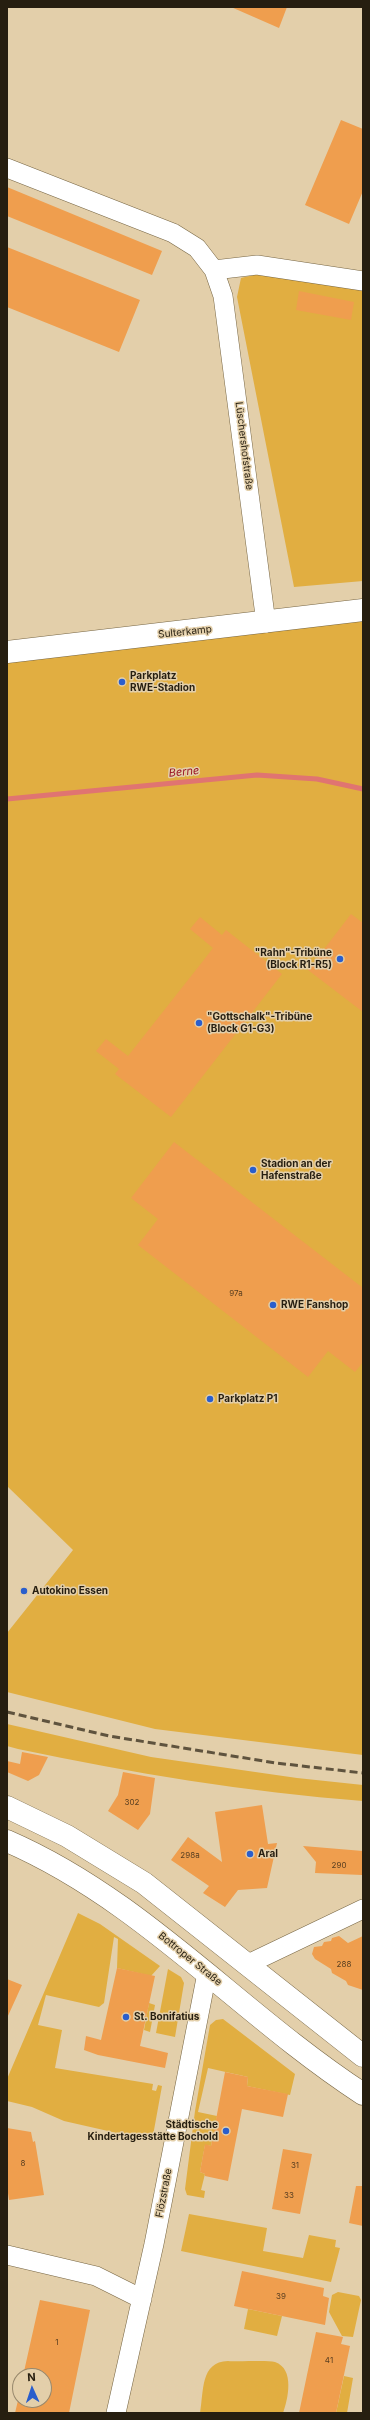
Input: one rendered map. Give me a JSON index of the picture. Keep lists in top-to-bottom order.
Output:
{
  "streets": {
    "main road": ["Sulterkamp", "Bottroper Straße"],
    "street": ["Lüschershofstraße", "Flözstraße"]
  },
  "crossings": [
    ["Lüschershofstraße", "Sulterkamp"],
    ["Bottroper Straße", "Flözstraße"]
  ],
  "water": ["Berne"],
  "places": [
    "Parkplatz RWE-Stadion",
    "\"Rahn\"-Tribüne (Block R1-R5)",
    "\"Gottschalk\"-Tribüne (Block G1-G3)",
    "Stadion an der Hafenstraße",
    "RWE Fanshop",
    "Parkplatz P1",
    "Autokino Essen",
    "Aral",
    "St. Bonifatius",
    "Städtische Kindertagesstätte Bochold"
  ],
  "house_numbers": [
    "97a",
    "302",
    "298a",
    "290",
    "288",
    "8",
    "31",
    "33",
    "39",
    "1",
    "41"
  ],
  "north": "top"
}
